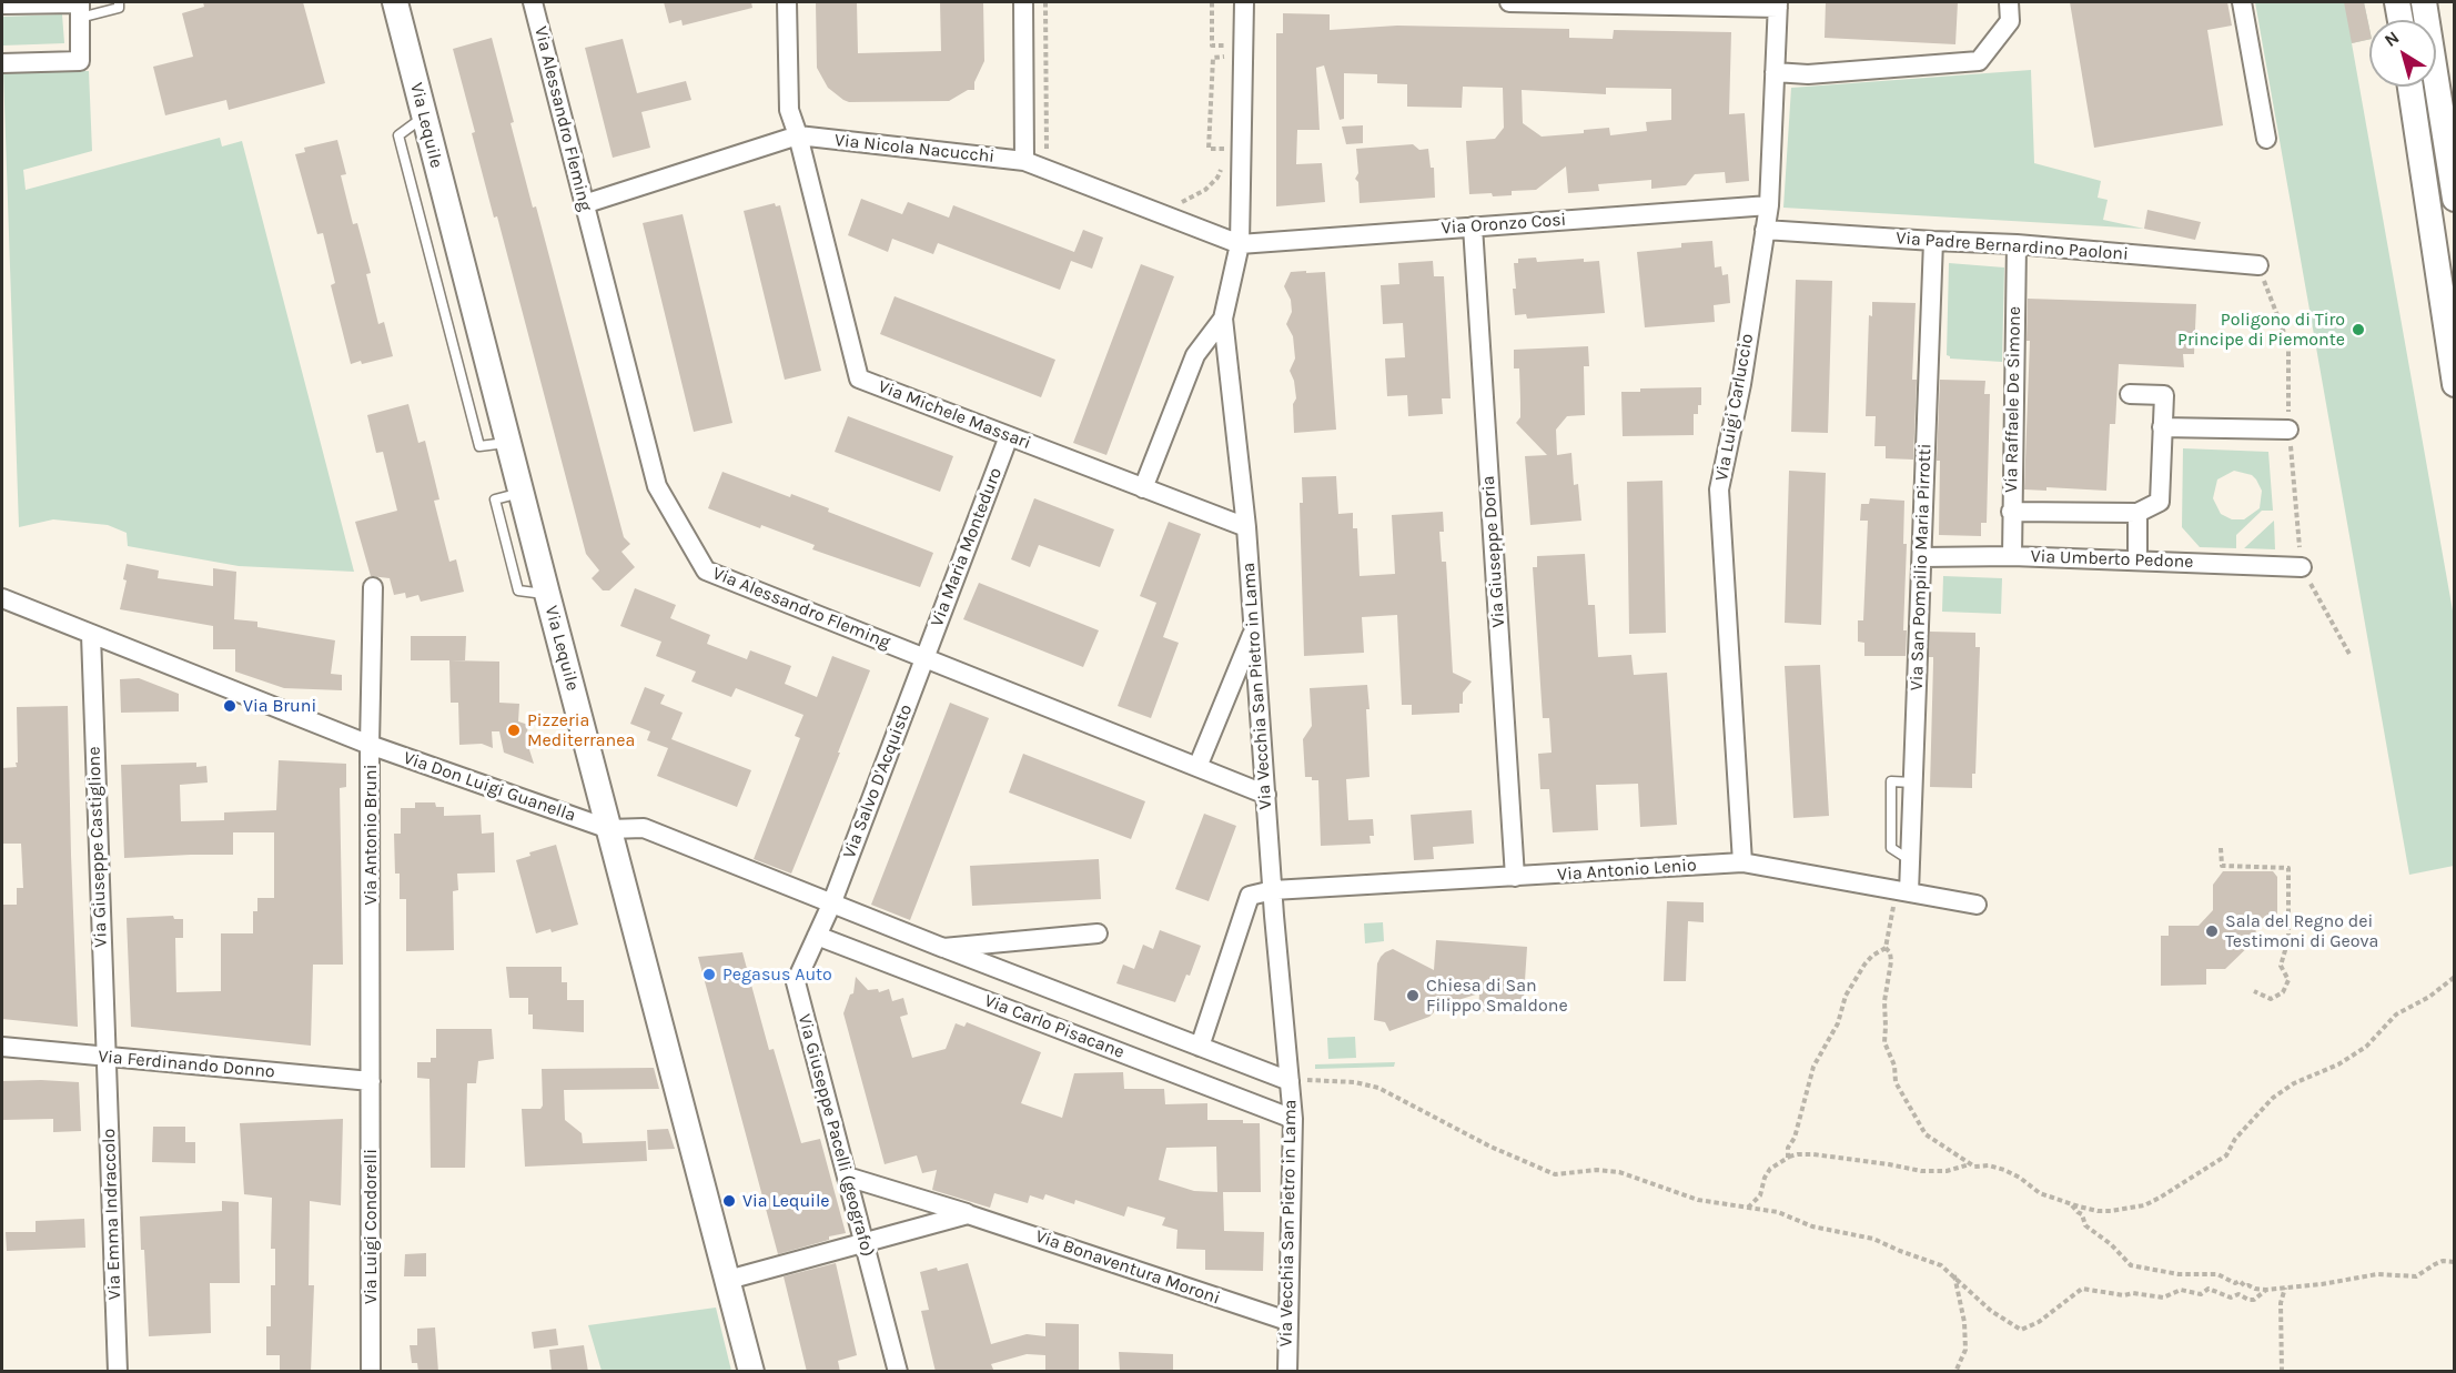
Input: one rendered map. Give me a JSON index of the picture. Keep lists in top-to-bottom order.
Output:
{
  "streets": {
    "main road": ["Via Lequile"],
    "street": [
      "Via Alessandro Fleming",
      "Via Nicola Nacucchi",
      "Via Oronzo Cosi",
      "Via Padre Bernardino Paoloni",
      "Via Raffaele De Simone",
      "Via Luigi Carluccio",
      "Via Michele Massari",
      "Via Maria Monteduro",
      "Via Giuseppe Doria",
      "Via Umberto Pedone",
      "Via San Pompilio Maria Pirrotti",
      "Via Vecchia San Pietro in Lama",
      "Via Salvo D'Acquisto",
      "Via Don Luigi Guanella",
      "Via Antonio Bruni",
      "Via Giuseppe Castiglione",
      "Via Antonio Lenio",
      "Via Carlo Pisacane",
      "Via Ferdinando Donno",
      "Via Giuseppe Pacelli (geografo)",
      "Via Emma Indraccolo",
      "Via Luigi Condorelli",
      "Via Bonaventura Moroni"
    ]
  },
  "crossings": [
    ["Via Alessandro Fleming", "Via Nicola Nacucchi"],
    ["Via Alessandro Fleming", "Via Maria Monteduro"],
    ["Via Alessandro Fleming", "Via Vecchia San Pietro in Lama"],
    ["Via Alessandro Fleming", "Via Salvo D'Acquisto"],
    ["Via Lequile", "Via Don Luigi Guanella"],
    ["Via Lequile", "Via Carlo Pisacane"],
    ["Via Nicola Nacucchi", "Via Oronzo Cosi"],
    ["Via Nicola Nacucchi", "Via Michele Massari"],
    ["Via Nicola Nacucchi", "Via Vecchia San Pietro in Lama"],
    ["Via Oronzo Cosi", "Via Luigi Carluccio"],
    ["Via Oronzo Cosi", "Via Giuseppe Doria"],
    ["Via Oronzo Cosi", "Via Vecchia San Pietro in Lama"],
    ["Via Padre Bernardino Paoloni", "Via Raffaele De Simone"],
    ["Via Padre Bernardino Paoloni", "Via Luigi Carluccio"],
    ["Via Padre Bernardino Paoloni", "Via San Pompilio Maria Pirrotti"],
    ["Via Raffaele De Simone", "Via Umberto Pedone"],
    ["Via Luigi Carluccio", "Via Antonio Lenio"],
    ["Via Michele Massari", "Via Maria Monteduro"],
    ["Via Michele Massari", "Via Vecchia San Pietro in Lama"],
    ["Via Maria Monteduro", "Via Salvo D'Acquisto"],
    ["Via Giuseppe Doria", "Via Antonio Lenio"],
    ["Via Umberto Pedone", "Via San Pompilio Maria Pirrotti"],
    ["Via San Pompilio Maria Pirrotti", "Via Antonio Lenio"],
    ["Via Vecchia San Pietro in Lama", "Via Antonio Lenio"],
    ["Via Vecchia San Pietro in Lama", "Via Carlo Pisacane"],
    ["Via Vecchia San Pietro in Lama", "Via Bonaventura Moroni"],
    ["Via Salvo D'Acquisto", "Via Carlo Pisacane"],
    ["Via Salvo D'Acquisto", "Via Giuseppe Pacelli (geografo)"],
    ["Via Don Luigi Guanella", "Via Antonio Bruni"],
    ["Via Don Luigi Guanella", "Via Carlo Pisacane"],
    ["Via Antonio Bruni", "Via Giuseppe Castiglione"],
    ["Via Antonio Bruni", "Via Ferdinando Donno"],
    ["Via Antonio Bruni", "Via Luigi Condorelli"],
    ["Via Giuseppe Castiglione", "Via Ferdinando Donno"],
    ["Via Giuseppe Castiglione", "Via Emma Indraccolo"],
    ["Via Carlo Pisacane", "Via Giuseppe Pacelli (geografo)"],
    ["Via Ferdinando Donno", "Via Emma Indraccolo"],
    ["Via Ferdinando Donno", "Via Luigi Condorelli"],
    ["Via Giuseppe Pacelli (geografo)", "Via Bonaventura Moroni"]
  ],
  "places": [
    "Poligono di Tiro Principe di Piemonte",
    "Via Bruni",
    "Pizzeria Mediterranea",
    "Sala del Regno dei Testimoni di Geova",
    "Pegasus Auto",
    "Chiesa di San Filippo Smaldone",
    "Via Lequile"
  ],
  "north": "top left"
}
